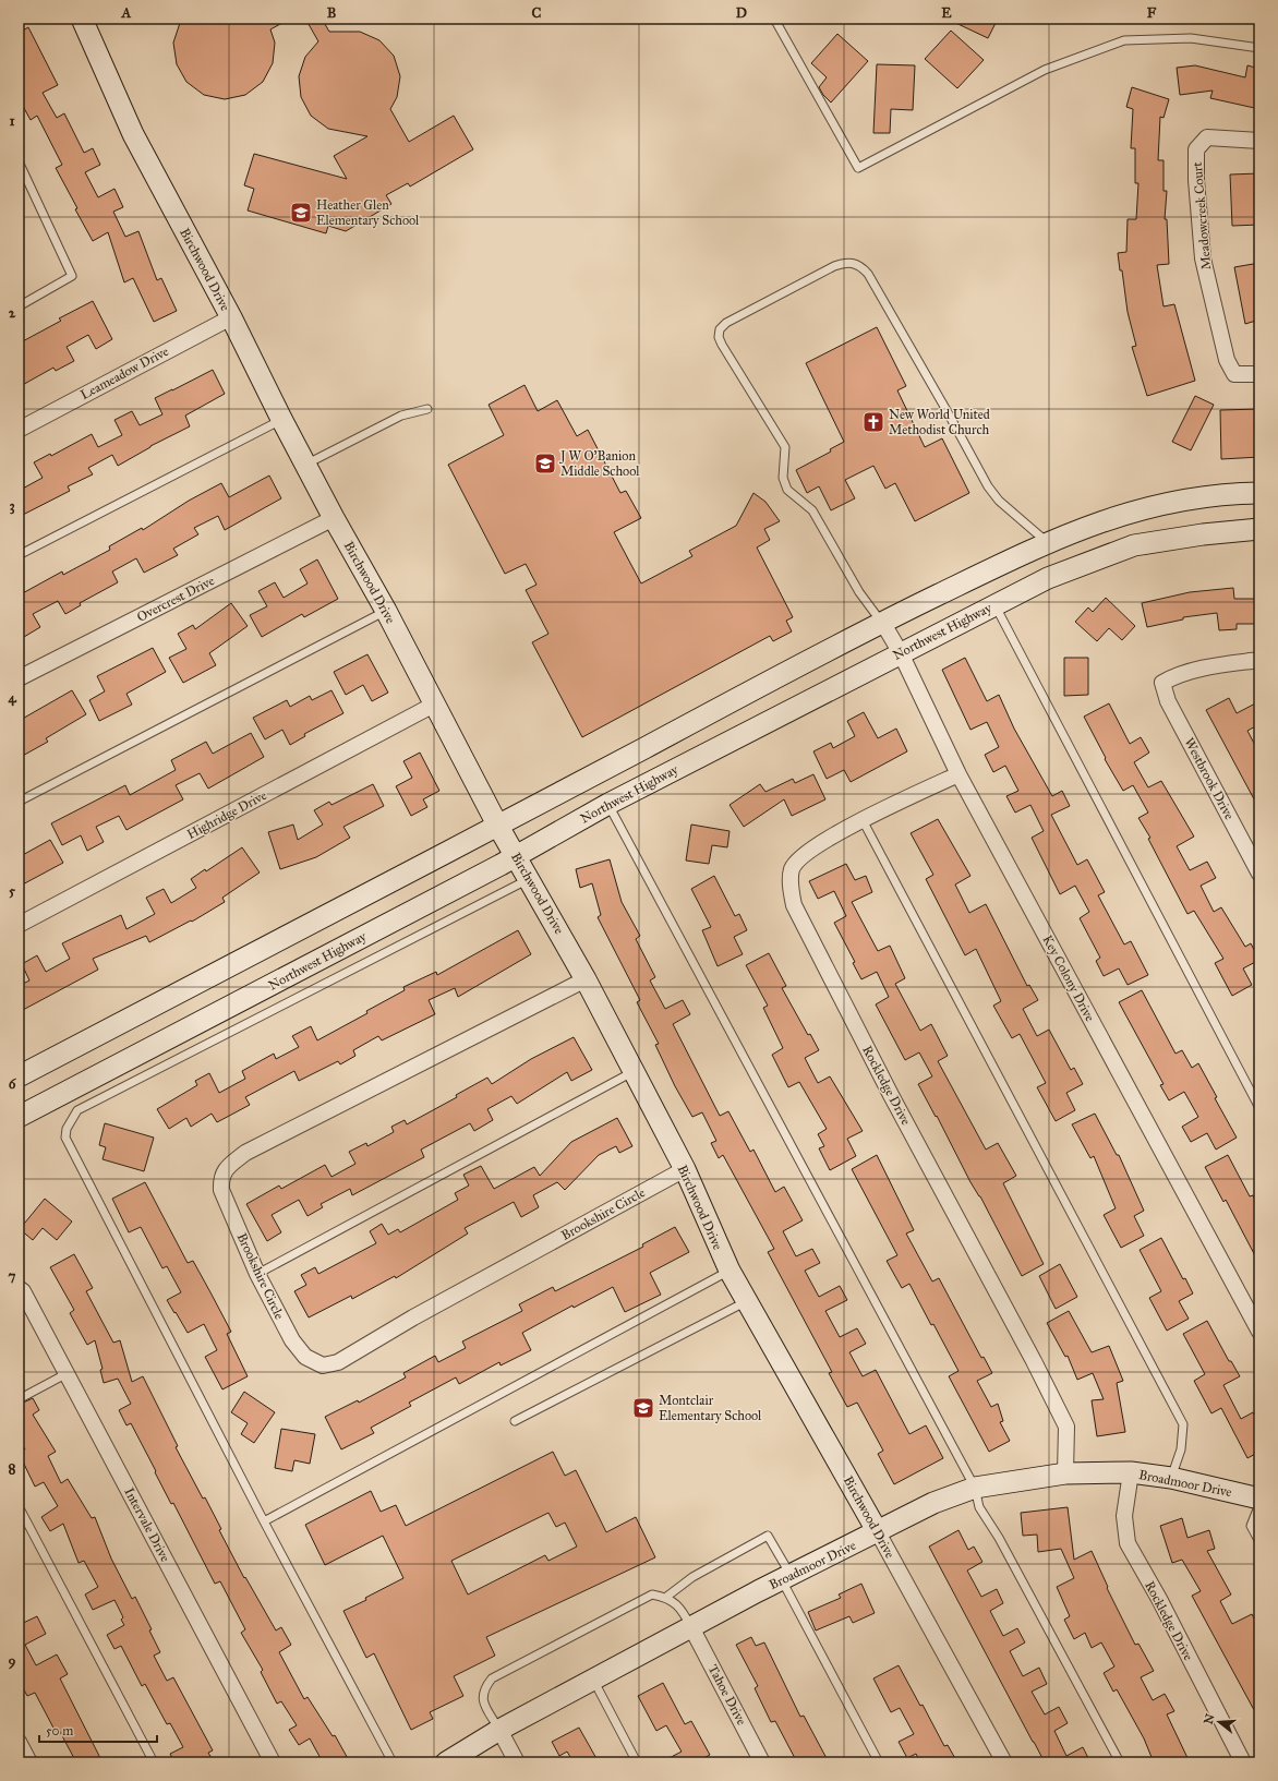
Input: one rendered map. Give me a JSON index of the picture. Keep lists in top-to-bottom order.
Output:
{
  "streets": {
    "main road": ["Birchwood Drive", "Northwest Highway", "Broadmoor Drive"],
    "street": [
      "Meadowcreek Court",
      "Leameadow Drive",
      "Overcrest Drive",
      "Westbrook Drive",
      "Highridge Drive",
      "Key Colony Drive",
      "Rockledge Drive",
      "Brookshire Circle",
      "Intervale Drive",
      "Tahoe Drive"
    ]
  },
  "crossings": [
    ["Birchwood Drive", "Leameadow Drive"],
    ["Birchwood Drive", "Overcrest Drive"],
    ["Birchwood Drive", "Northwest Highway"],
    ["Birchwood Drive", "Highridge Drive"],
    ["Birchwood Drive", "Brookshire Circle"],
    ["Birchwood Drive", "Broadmoor Drive"],
    ["Northwest Highway", "Key Colony Drive"],
    ["Key Colony Drive", "Rockledge Drive"],
    ["Rockledge Drive", "Broadmoor Drive"],
    ["Broadmoor Drive", "Tahoe Drive"]
  ],
  "places": {
    "school or university": ["Heather Glen Elementary School", "J W O'Banion Middle School", "Montclair Elementary School"],
    "church": ["New World United Methodist Church"]
  },
  "scale_bar": "50 m",
  "north": "left",
  "grid": {
    "columns": [
      "A",
      "B",
      "C",
      "D",
      "E",
      "F"
    ],
    "rows": [
      "1",
      "2",
      "3",
      "4",
      "5",
      "6",
      "7",
      "8",
      "9"
    ]
  }
}
